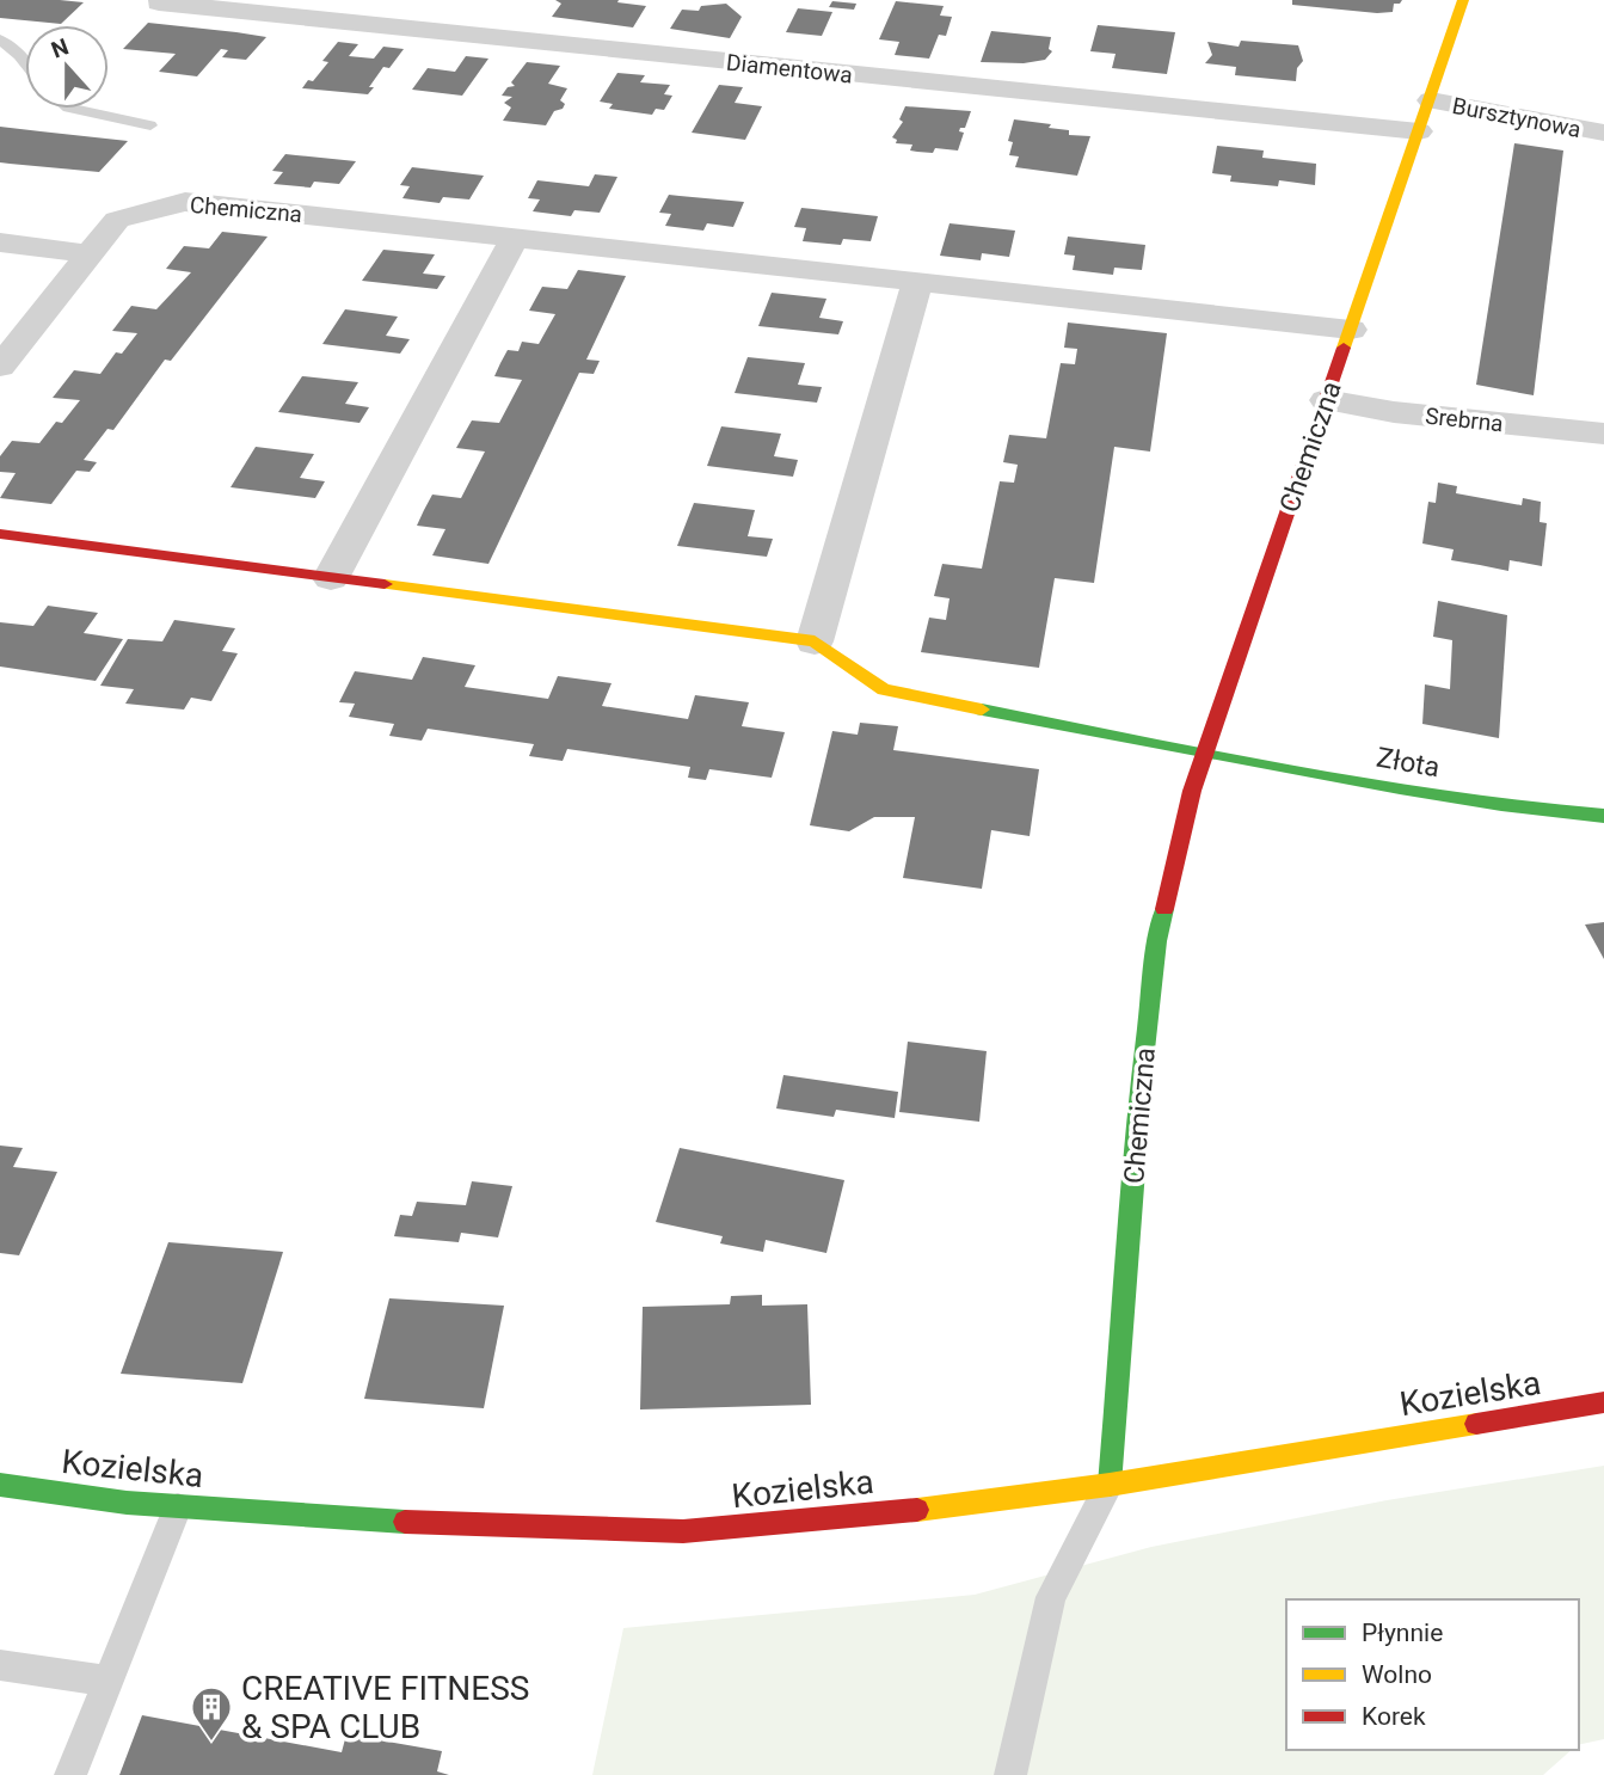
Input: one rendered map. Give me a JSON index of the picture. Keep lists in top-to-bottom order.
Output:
{
  "streets": {
    "street": [
      "Diamentowa",
      "Bursztynowa",
      "Chemiczna",
      "Srebrna",
      "Złota",
      "Kozielska"
    ]
  },
  "crossings": [
    ["Diamentowa", "Chemiczna"],
    ["Bursztynowa", "Chemiczna"],
    ["Chemiczna", "Srebrna"],
    ["Chemiczna", "Złota"],
    ["Chemiczna", "Kozielska"]
  ],
  "places": {
    "building": ["CREATIVE FITNESS & SPA CLUB"]
  },
  "legend": ["Płynnie", "Wolno", "Korek"],
  "north": "top"
}
